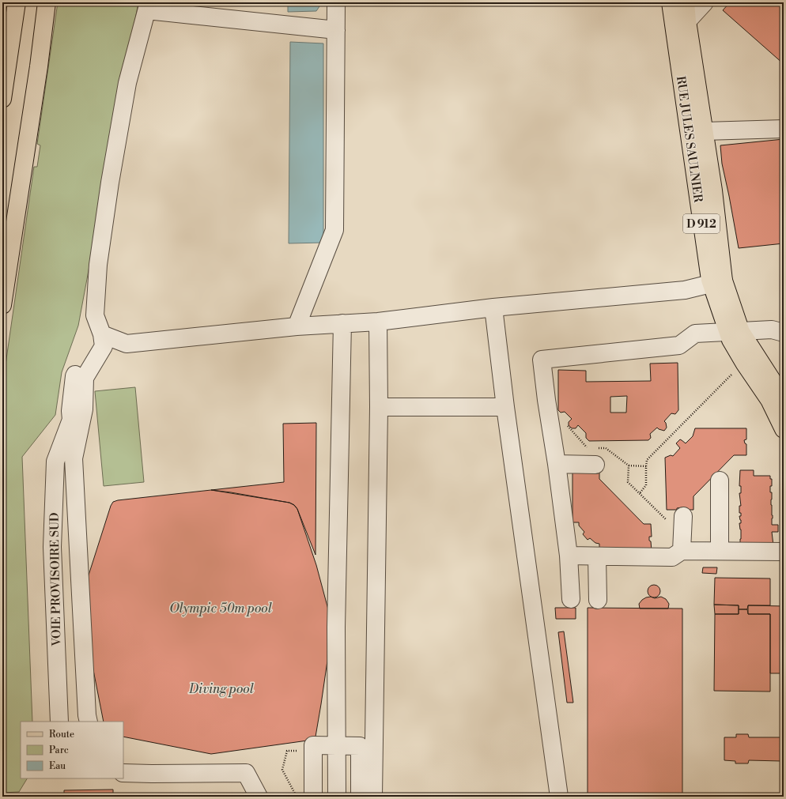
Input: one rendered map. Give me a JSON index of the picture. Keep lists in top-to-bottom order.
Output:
{
  "streets": {
    "main road": ["RUE JULES SAULNIER", "D 912"],
    "street": ["VOIE PROVISOIRE SUD"]
  },
  "water": ["Olympic 50m pool", "Diving pool"],
  "legend": ["Route", "Parc", "Eau"]
}
